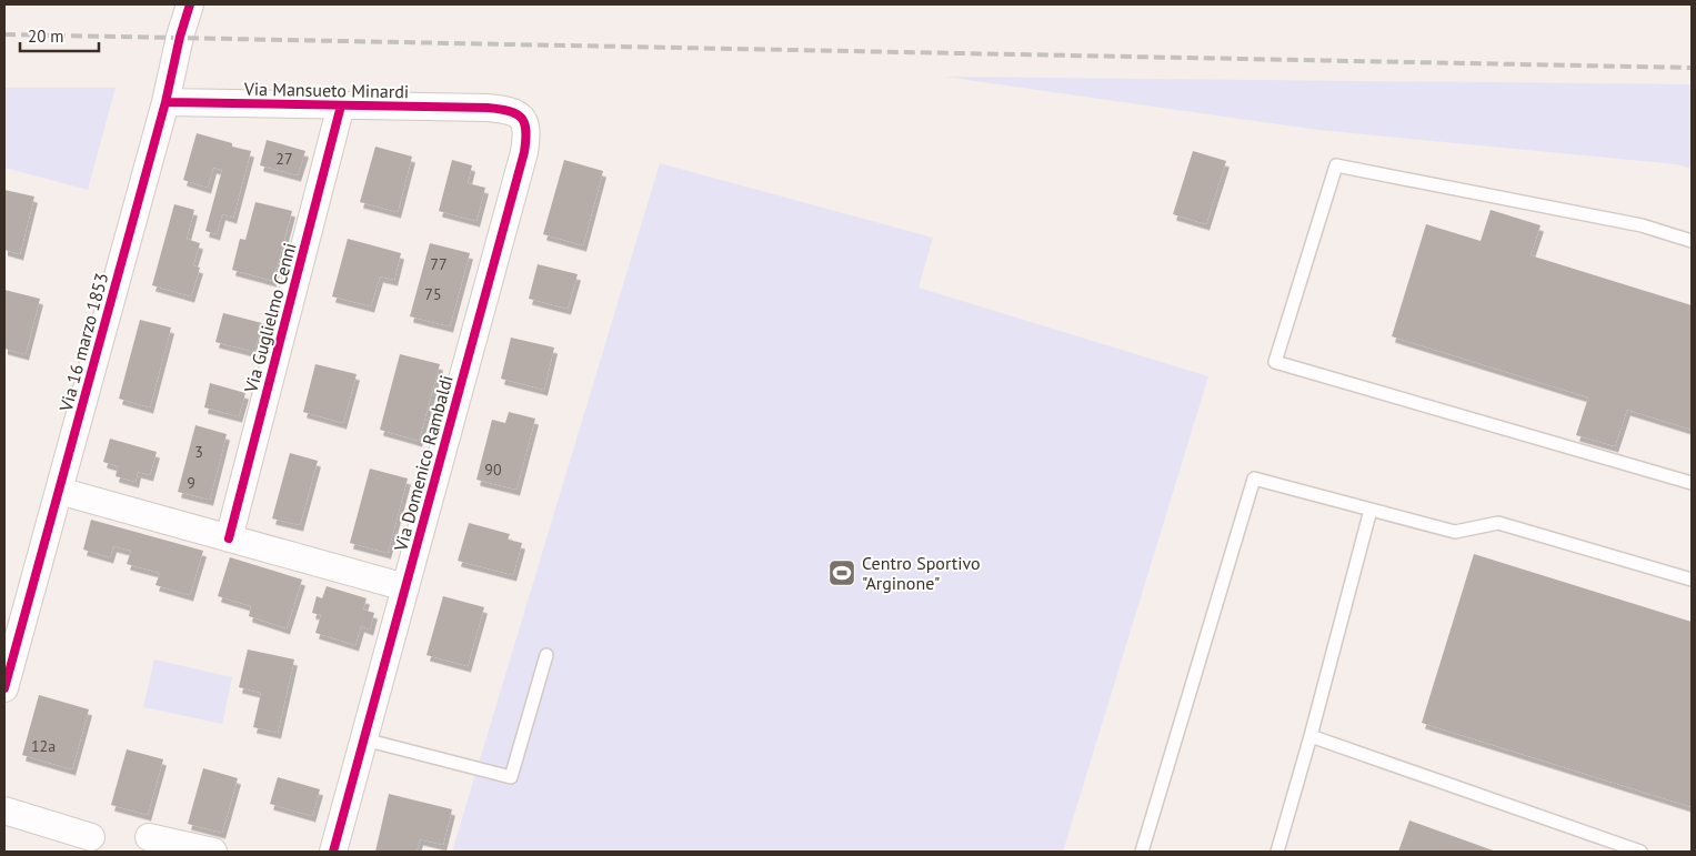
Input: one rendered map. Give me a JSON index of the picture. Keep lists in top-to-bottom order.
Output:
{
  "streets": {
    "street": [
      "Via Mansueto Minardi",
      "Via Guglielmo Cenni",
      "Via 16 marzo 1853",
      "Via Domenico Rambaldi"
    ]
  },
  "crossings": [
    ["Via Mansueto Minardi", "Via Guglielmo Cenni"],
    ["Via Mansueto Minardi", "Via 16 marzo 1853"],
    ["Via Mansueto Minardi", "Via Domenico Rambaldi"]
  ],
  "places": {
    "sports": ["Centro Sportivo \"Arginone\""]
  },
  "house_numbers": [
    "27",
    "77",
    "75",
    "3",
    "90",
    "9",
    "12a"
  ],
  "scale_bar": "20 m"
}
